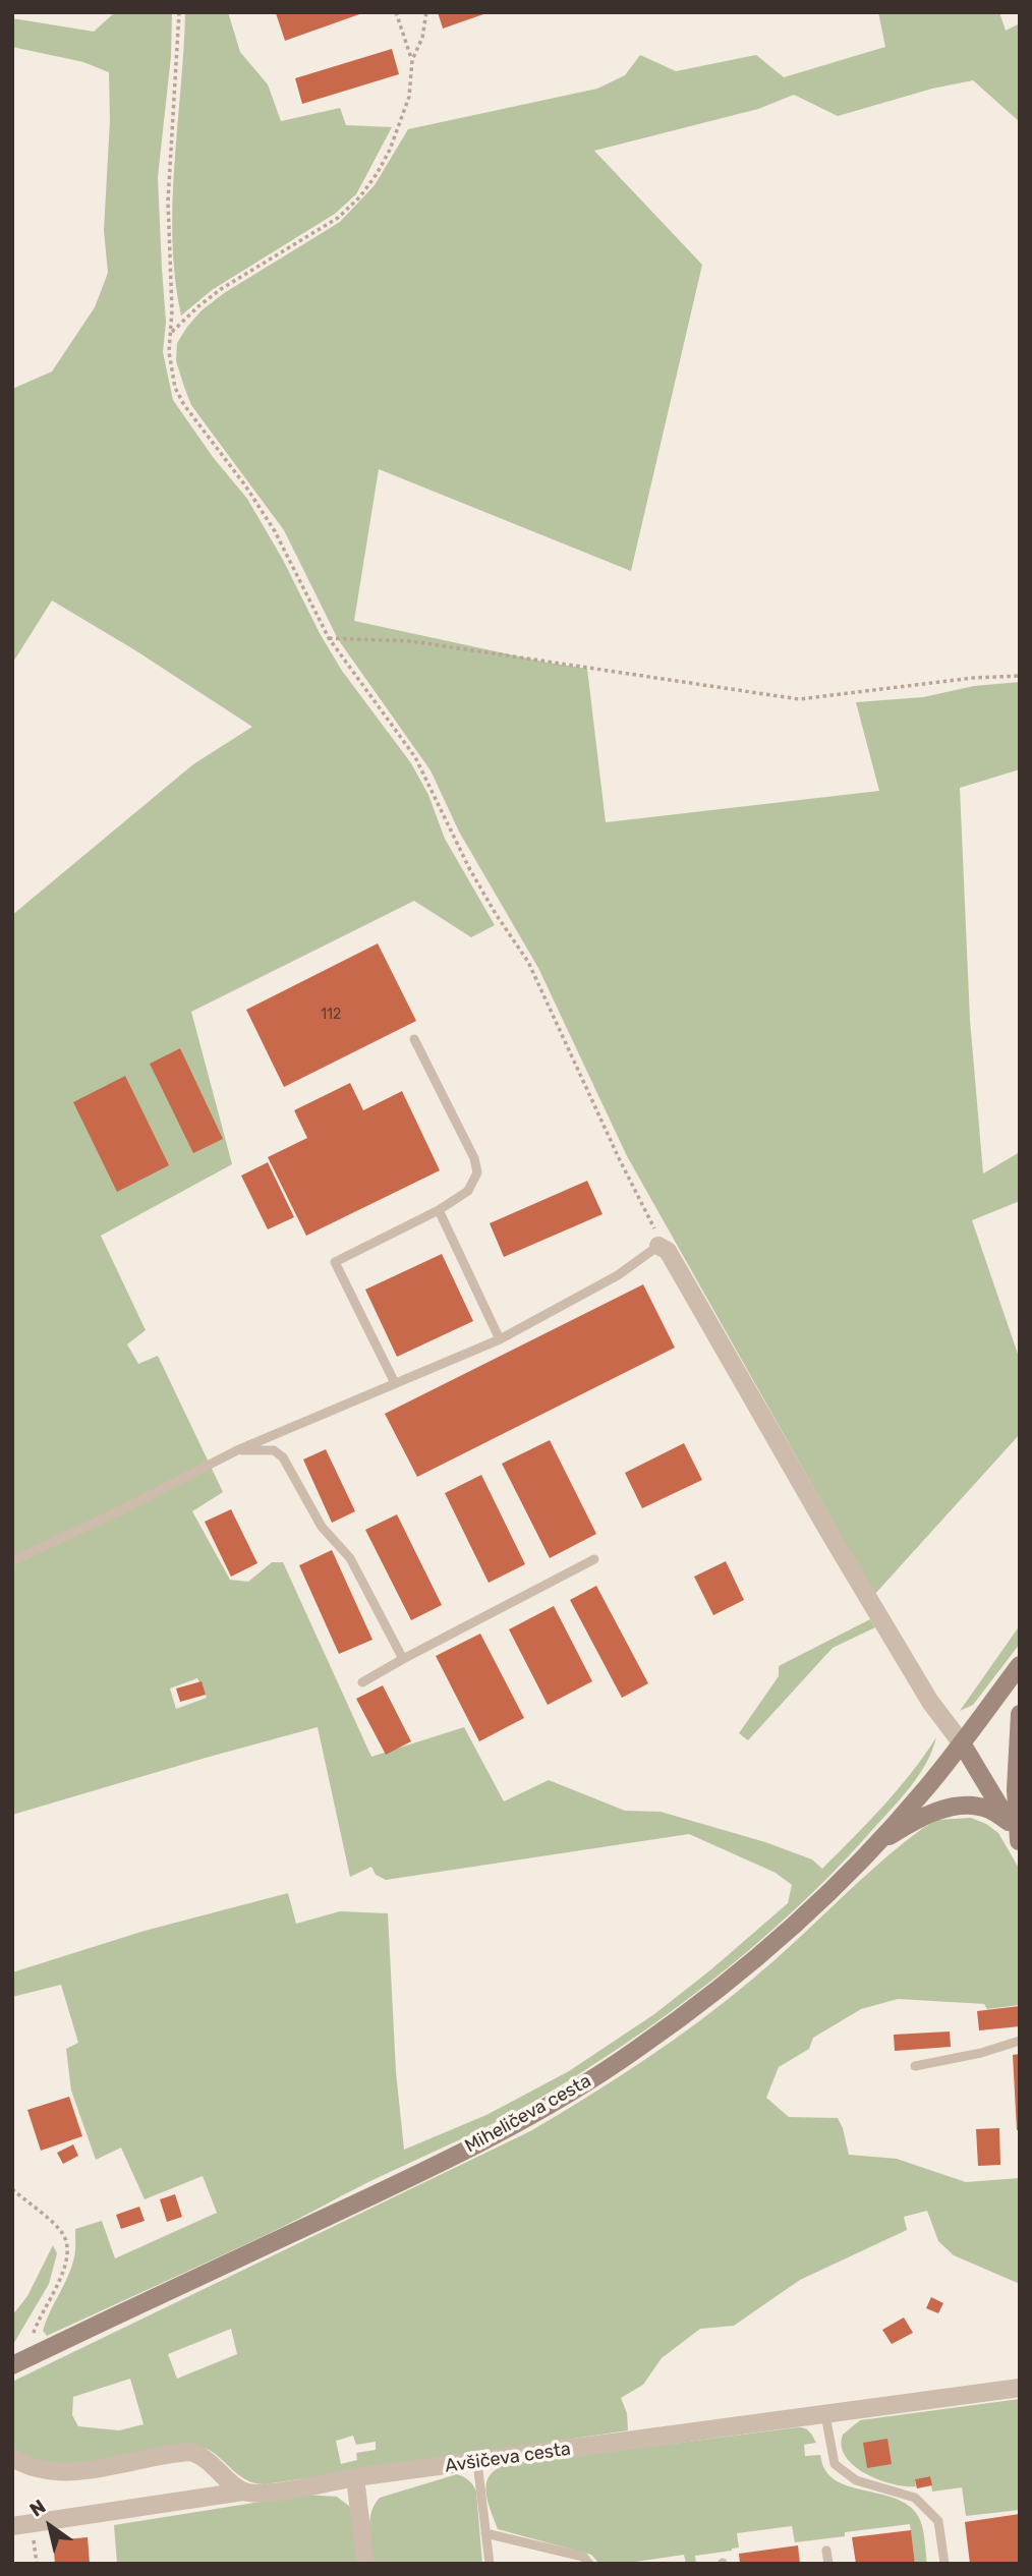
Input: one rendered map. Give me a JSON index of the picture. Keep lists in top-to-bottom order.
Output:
{
  "streets": {
    "street": ["Miheličeva cesta", "Avšičeva cesta"]
  },
  "house_numbers": ["112"],
  "north": "top left"
}
